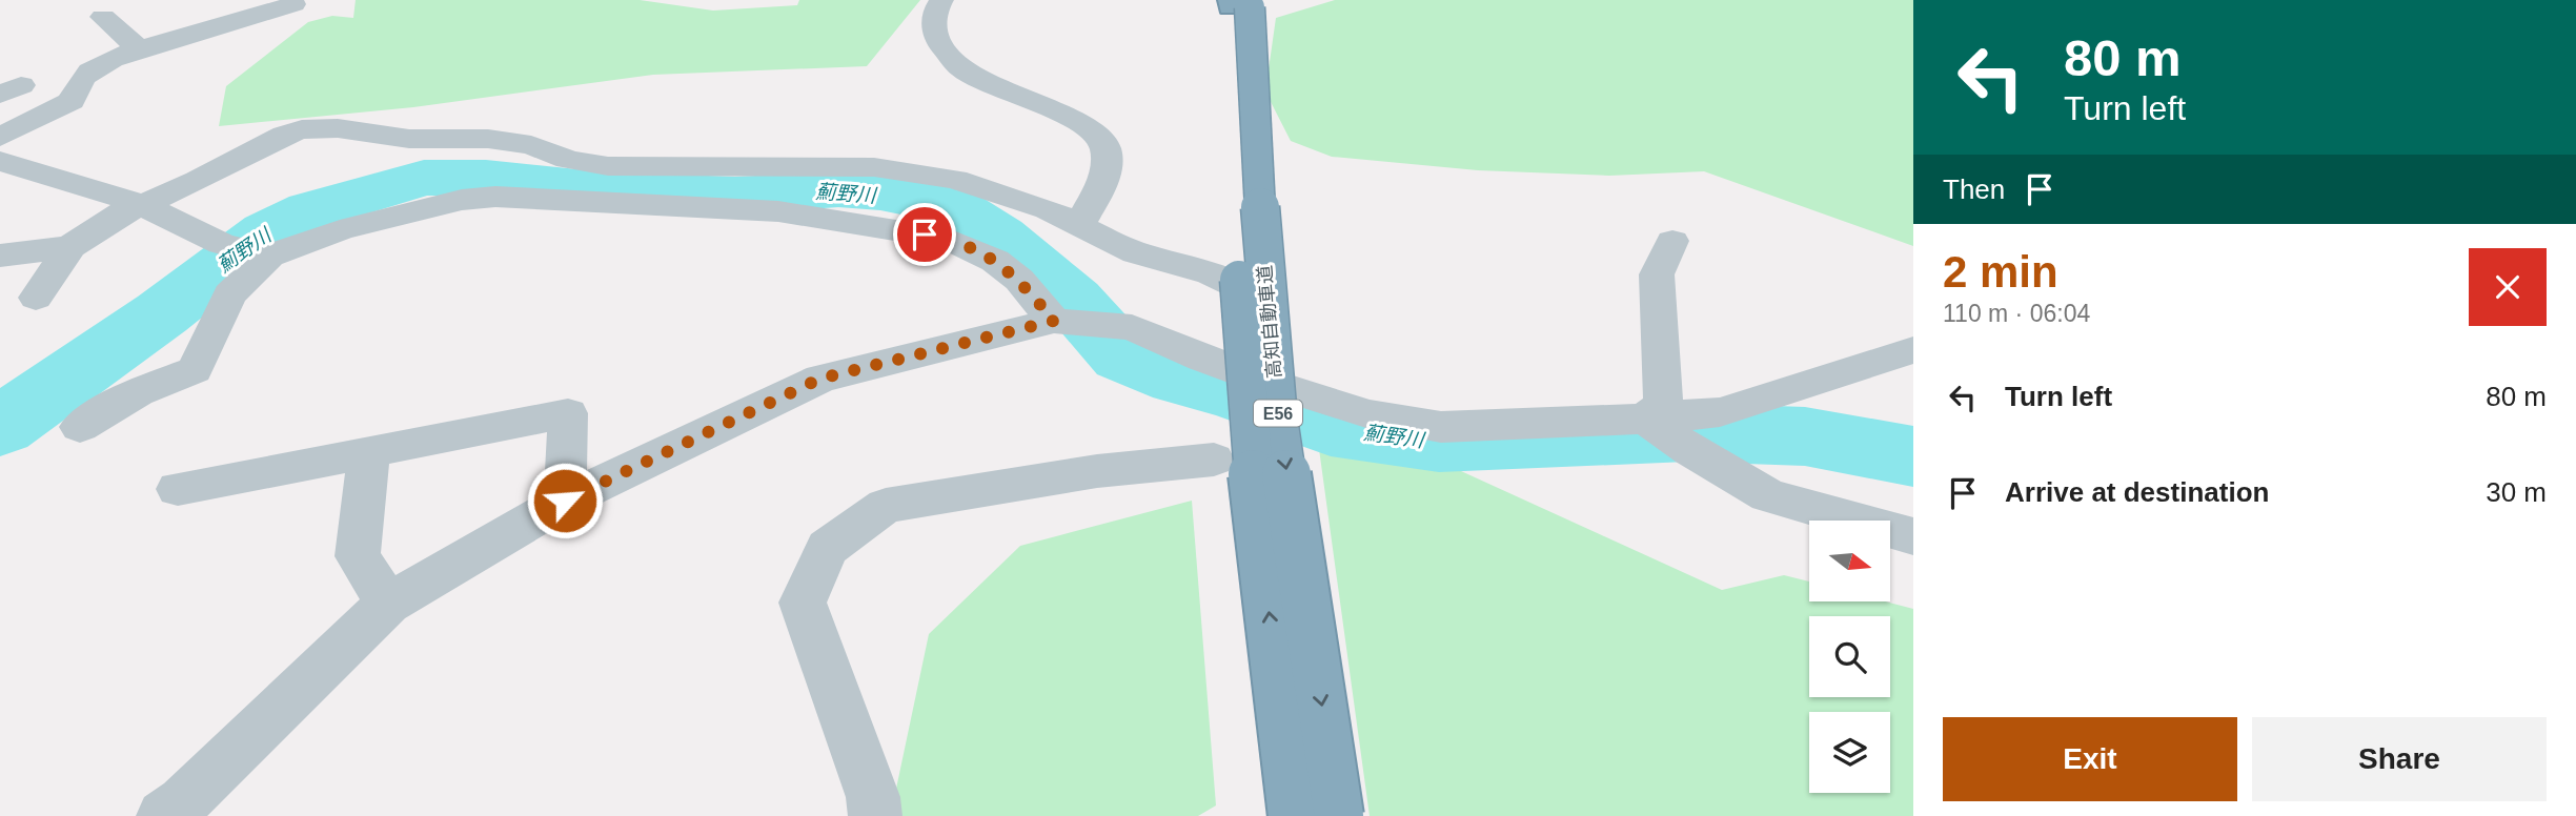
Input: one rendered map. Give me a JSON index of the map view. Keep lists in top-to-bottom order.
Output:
{
  "streets": {
    "highway": ["高知自動車道", "E56"]
  },
  "water": ["薊野川"],
  "north": "right",
  "page": {
    "turn": ["80 m", "Turn left"],
    "then": "Then",
    "heading": ["2 min", "110 m · 06:04"],
    "list": [
      {
        "name": "Turn left",
        "value": "80 m"
      },
      {
        "name": "Arrive at destination",
        "value": "30 m"
      }
    ],
    "buttons": ["Exit", "Share"]
  }
}
